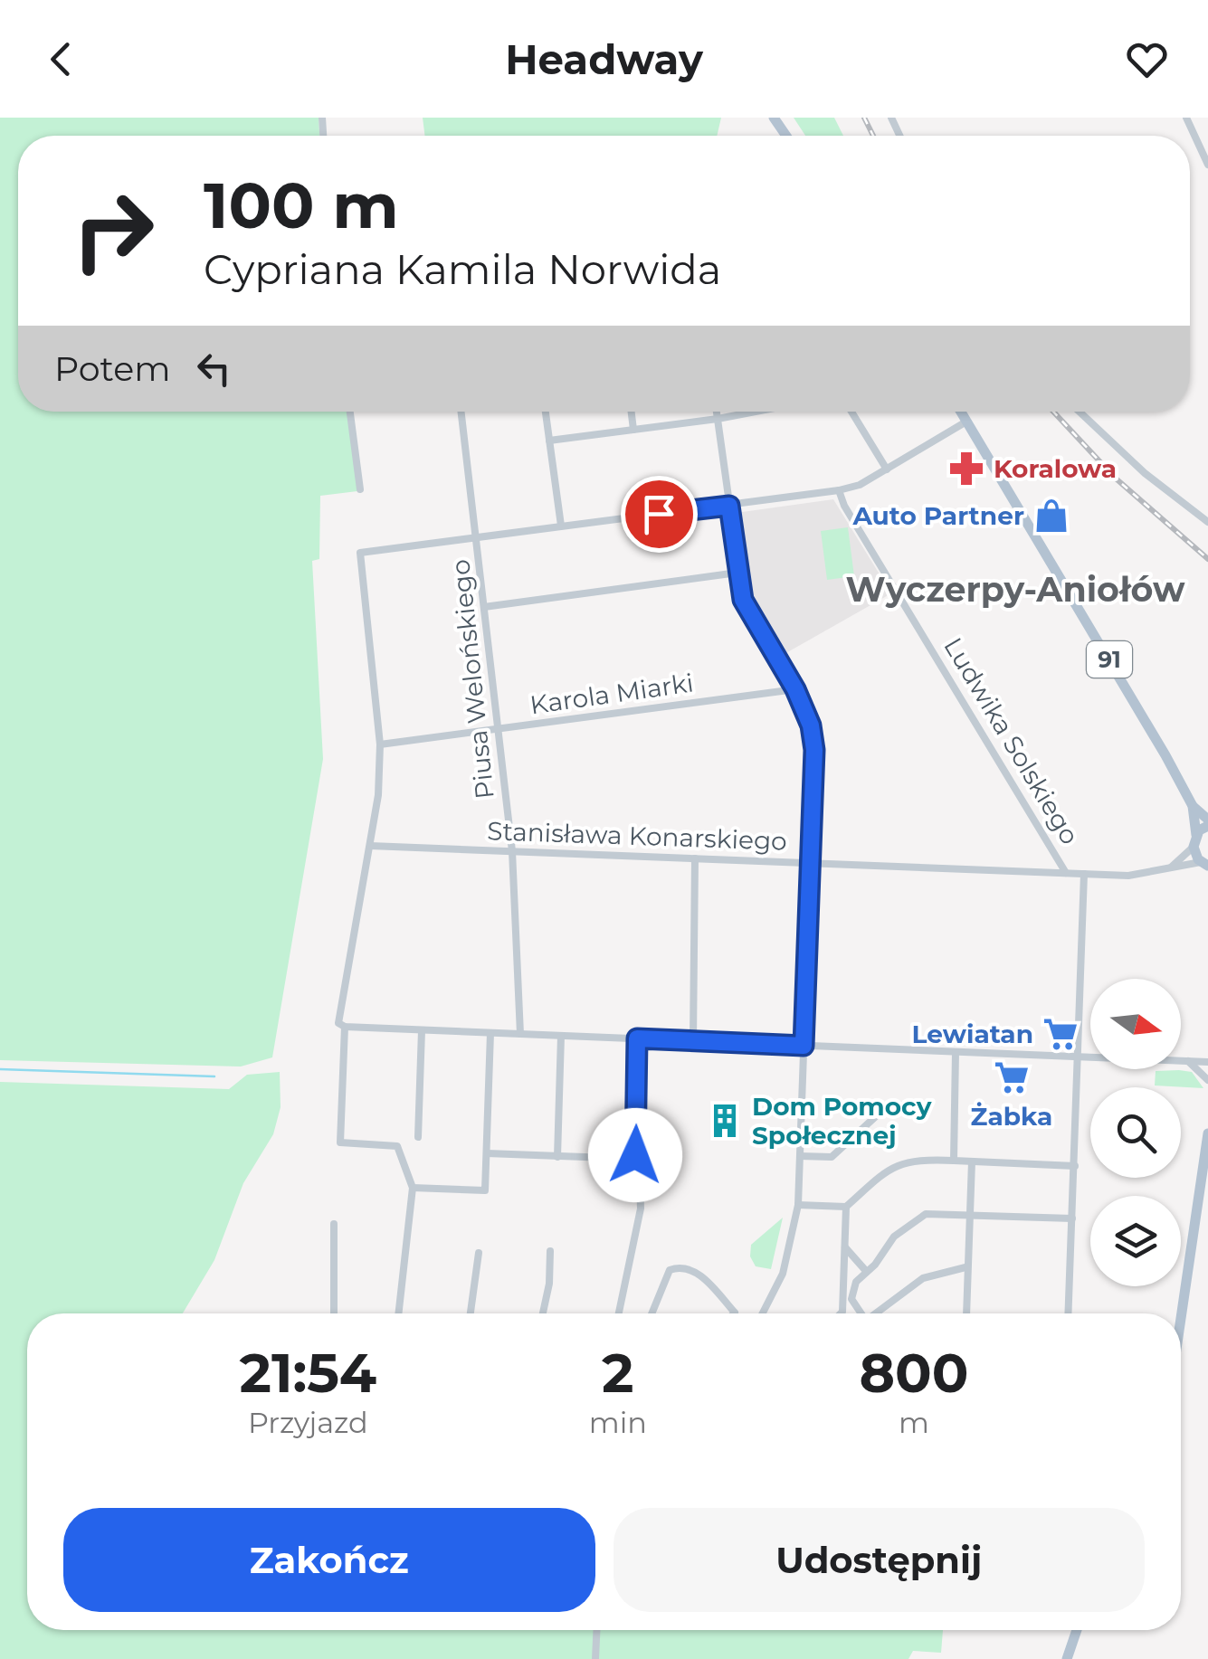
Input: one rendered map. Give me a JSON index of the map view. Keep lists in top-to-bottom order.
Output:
{
  "streets": {
    "main road": ["91"],
    "street": [
      "Piusa Welońskiego",
      "Karola Miarki",
      "Ludwika Solskiego",
      "Stanisława Konarskiego"
    ]
  },
  "crossings": [
    ["91", "Stanisława Konarskiego"],
    ["Piusa Welońskiego", "Karola Miarki"],
    ["Piusa Welońskiego", "Stanisława Konarskiego"],
    ["Ludwika Solskiego", "Stanisława Konarskiego"]
  ],
  "districts": ["Wyczerpy-Aniołów"],
  "places": {
    "pharmacy": ["Koralowa"],
    "shop": ["Auto Partner"],
    "supermarket": ["Lewiatan", "Żabka"],
    "building": ["Dom Pomocy Społecznej"]
  },
  "north": "right",
  "page": {
    "header": "Headway",
    "turn": ["100 m", "Cypriana Kamila Norwida"],
    "then": "Potem",
    "eta": [
      "21:54",
      "Przyjazd",
      "2",
      "min",
      "800",
      "m"
    ],
    "buttons": ["Zakończ", "Udostępnij"]
  }
}
